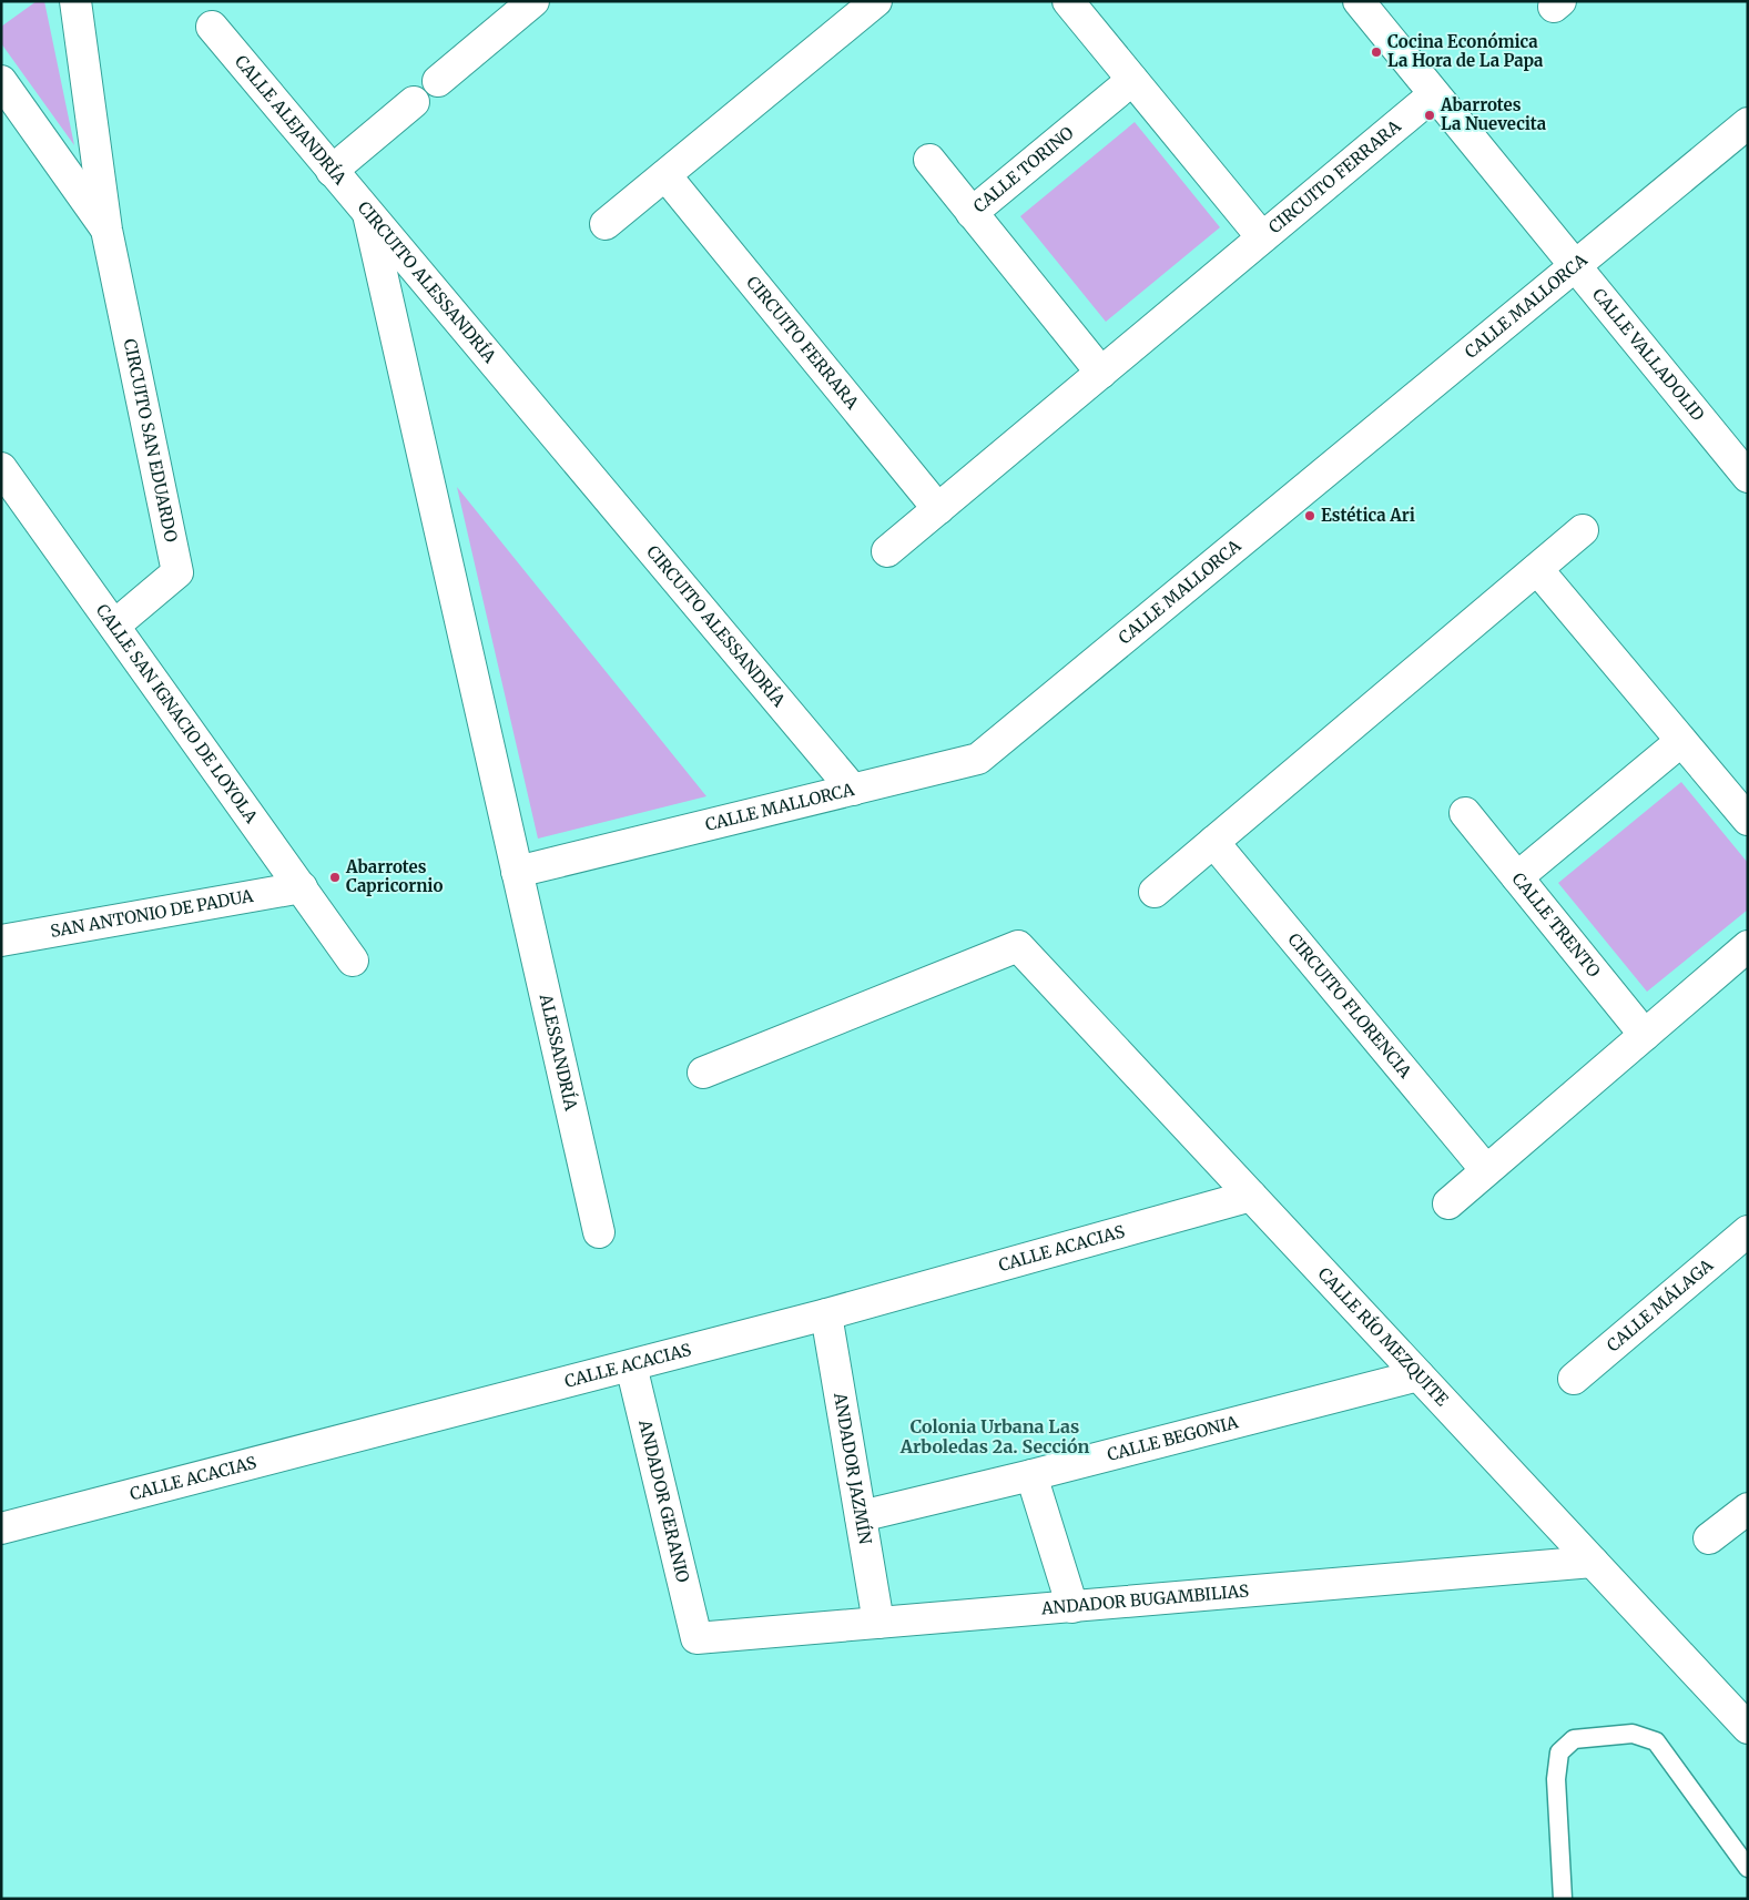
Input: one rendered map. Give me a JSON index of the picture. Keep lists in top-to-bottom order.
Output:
{
  "streets": {
    "street": [
      "CALLE ALEJANDRÍA",
      "CALLE TORINO",
      "CIRCUITO FERRARA",
      "CIRCUITO ALESSANDRÍA",
      "CALLE MALLORCA",
      "CALLE VALLADOLID",
      "CIRCUITO SAN EDUARDO",
      "CALLE SAN IGNACIO DE LOYOLA",
      "SAN ANTONIO DE PADUA",
      "CALLE TRENTO",
      "CIRCUITO FLORENCIA",
      "ALESSANDRÍA",
      "CALLE ACACIAS",
      "CALLE MÁLAGA",
      "CALLE RÍO MEZQUITE",
      "CALLE BEGONIA",
      "ANDADOR JAZMÍN",
      "ANDADOR GERANIO",
      "ANDADOR BUGAMBILIAS"
    ]
  },
  "crossings": [
    ["CALLE ALEJANDRÍA", "CIRCUITO ALESSANDRÍA"],
    ["CALLE TORINO", "CIRCUITO FERRARA"],
    ["CIRCUITO FERRARA", "CALLE VALLADOLID"],
    ["CIRCUITO ALESSANDRÍA", "CALLE MALLORCA"],
    ["CIRCUITO ALESSANDRÍA", "ALESSANDRÍA"],
    ["CALLE MALLORCA", "CALLE VALLADOLID"],
    ["CALLE MALLORCA", "ALESSANDRÍA"],
    ["CIRCUITO SAN EDUARDO", "CALLE SAN IGNACIO DE LOYOLA"],
    ["CALLE SAN IGNACIO DE LOYOLA", "SAN ANTONIO DE PADUA"],
    ["CALLE ACACIAS", "CALLE RÍO MEZQUITE"],
    ["CALLE ACACIAS", "ANDADOR JAZMÍN"],
    ["CALLE ACACIAS", "ANDADOR GERANIO"],
    ["CALLE RÍO MEZQUITE", "CALLE BEGONIA"],
    ["CALLE RÍO MEZQUITE", "ANDADOR BUGAMBILIAS"],
    ["CALLE BEGONIA", "ANDADOR JAZMÍN"],
    ["ANDADOR JAZMÍN", "ANDADOR BUGAMBILIAS"],
    ["ANDADOR GERANIO", "ANDADOR BUGAMBILIAS"]
  ],
  "districts": ["Colonia Urbana Las Arboledas 2a. Sección"],
  "places": [
    "Cocina Económica La Hora de La Papa",
    "Abarrotes La Nuevecita",
    "Estética Ari",
    "Abarrotes Capricornio"
  ]
}
